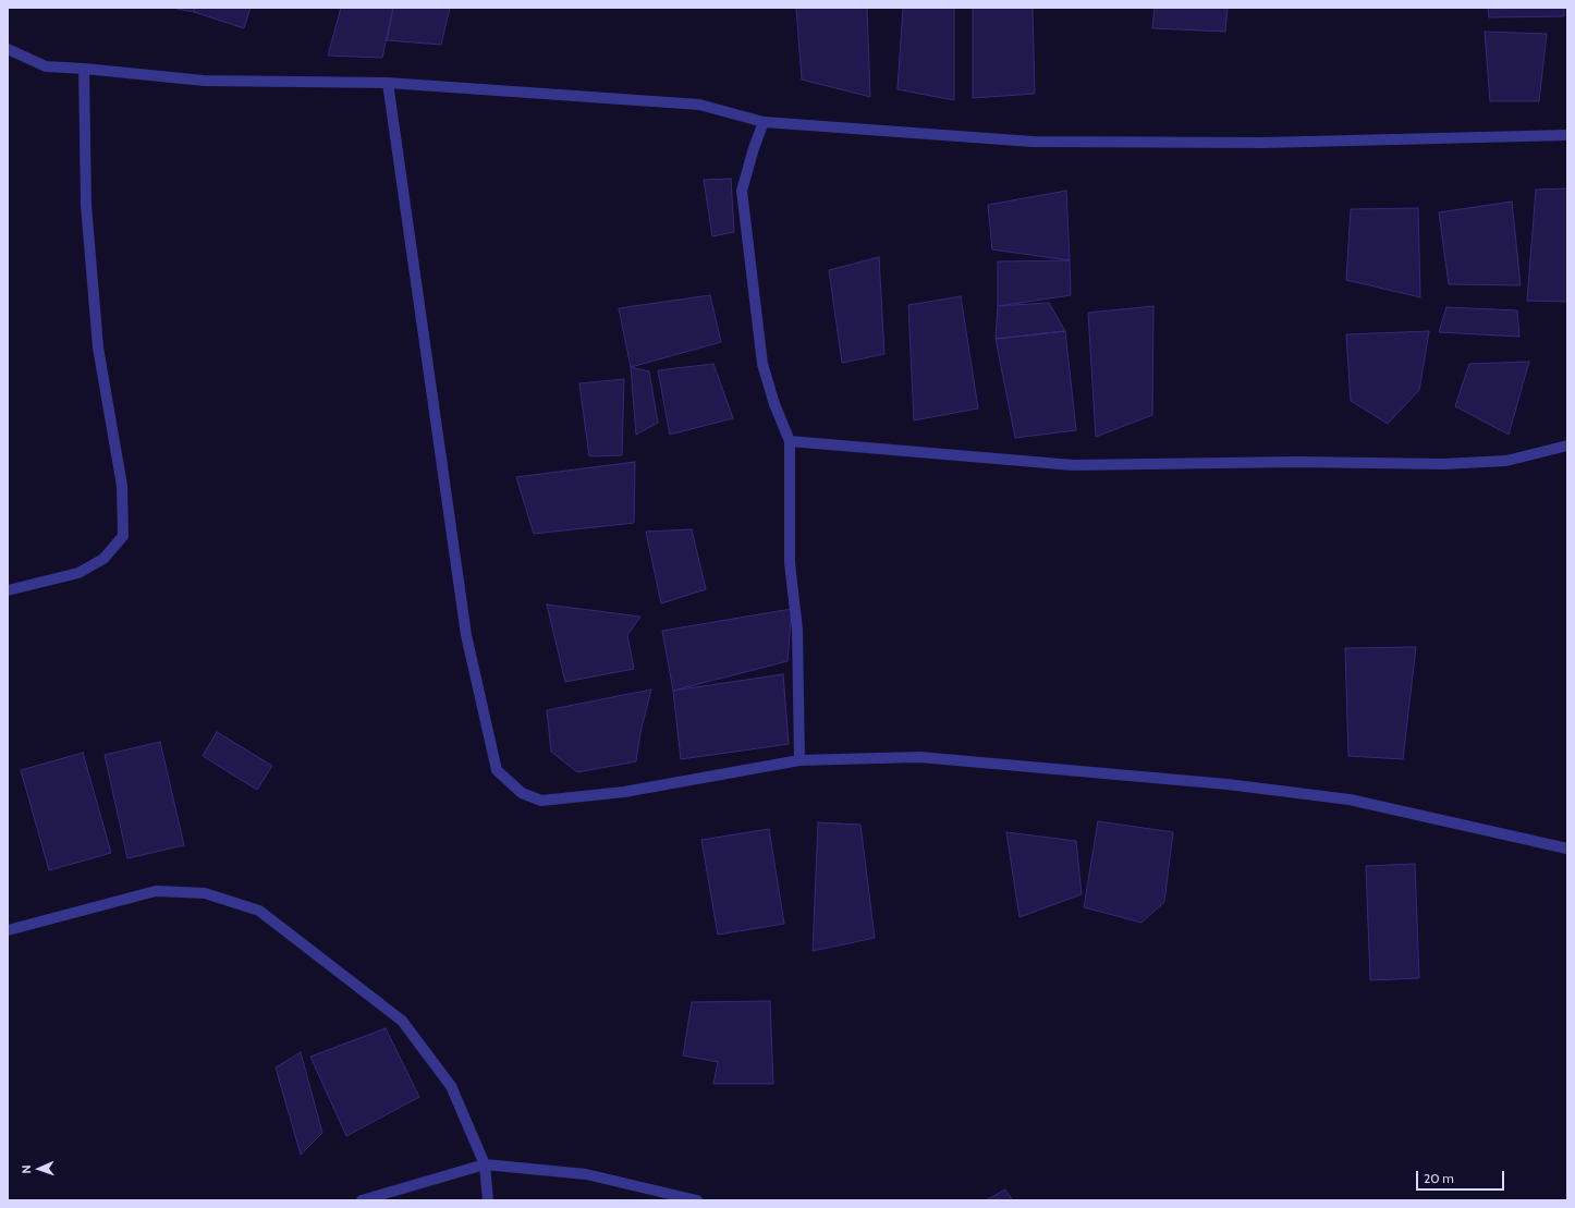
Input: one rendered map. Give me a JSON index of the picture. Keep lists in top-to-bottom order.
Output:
{
  "scale_bar": "20 m",
  "north": "left"
}
